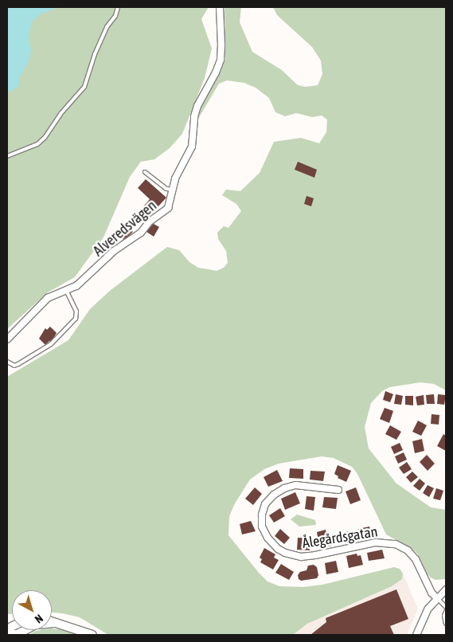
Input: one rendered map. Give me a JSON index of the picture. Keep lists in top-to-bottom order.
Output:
{
  "streets": {
    "street": ["Alveredsvägen", "Ålegårdsgatan"]
  },
  "north": "bottom right"
}
